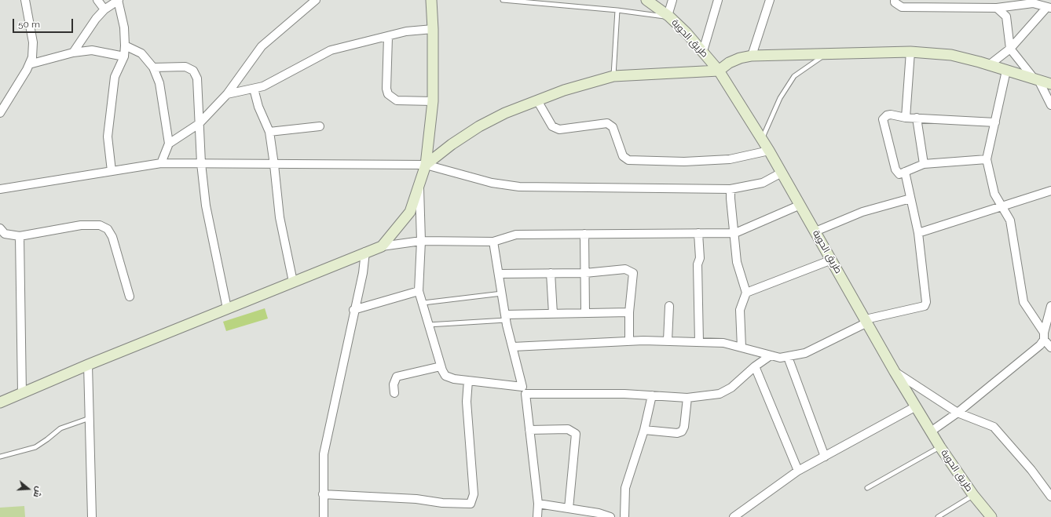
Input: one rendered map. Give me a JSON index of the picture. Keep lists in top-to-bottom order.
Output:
{
  "streets": {
    "street": ["طريق الحوية"]
  },
  "scale_bar": "50 m",
  "north": "right"
}
